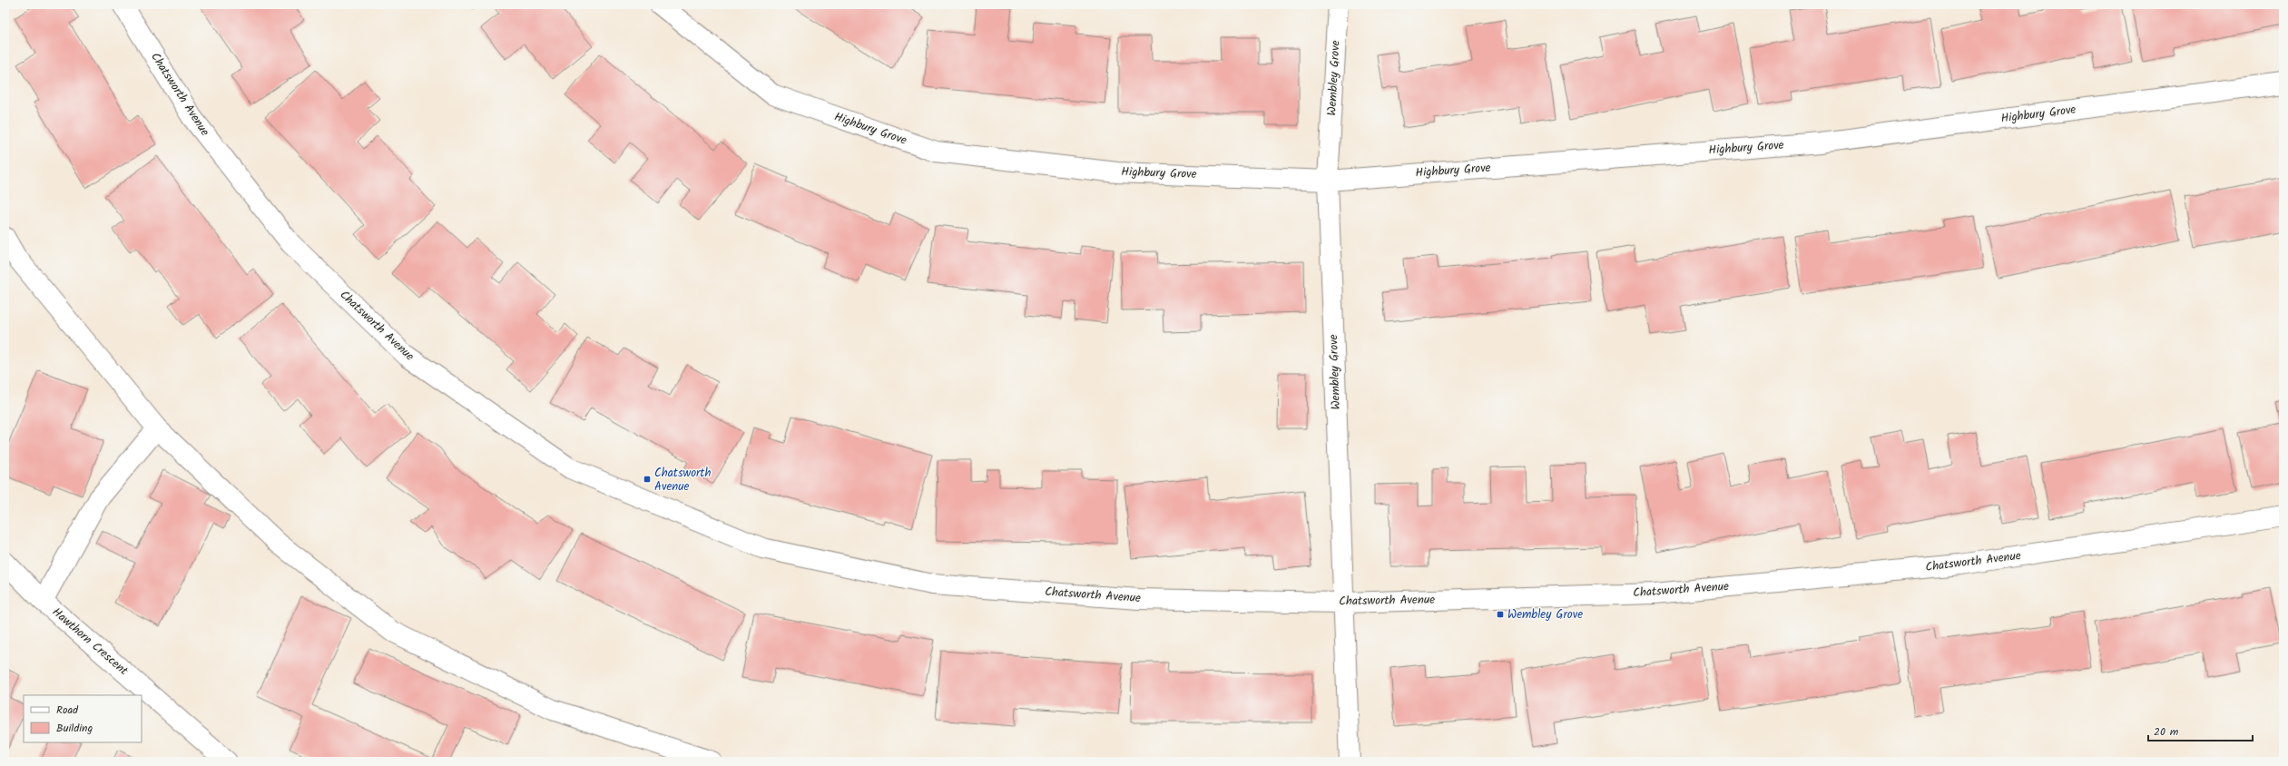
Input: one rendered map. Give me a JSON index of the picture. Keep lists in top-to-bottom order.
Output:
{
  "streets": {
    "street": [
      "Wembley Grove",
      "Chatsworth Avenue",
      "Highbury Grove",
      "Hawthorn Crescent"
    ]
  },
  "crossings": [
    ["Wembley Grove", "Chatsworth Avenue"],
    ["Wembley Grove", "Highbury Grove"]
  ],
  "places": {
    "transit": ["Chatsworth Avenue", "Wembley Grove"]
  },
  "legend": ["Road", "Building"],
  "scale_bar": "20 m"
}
